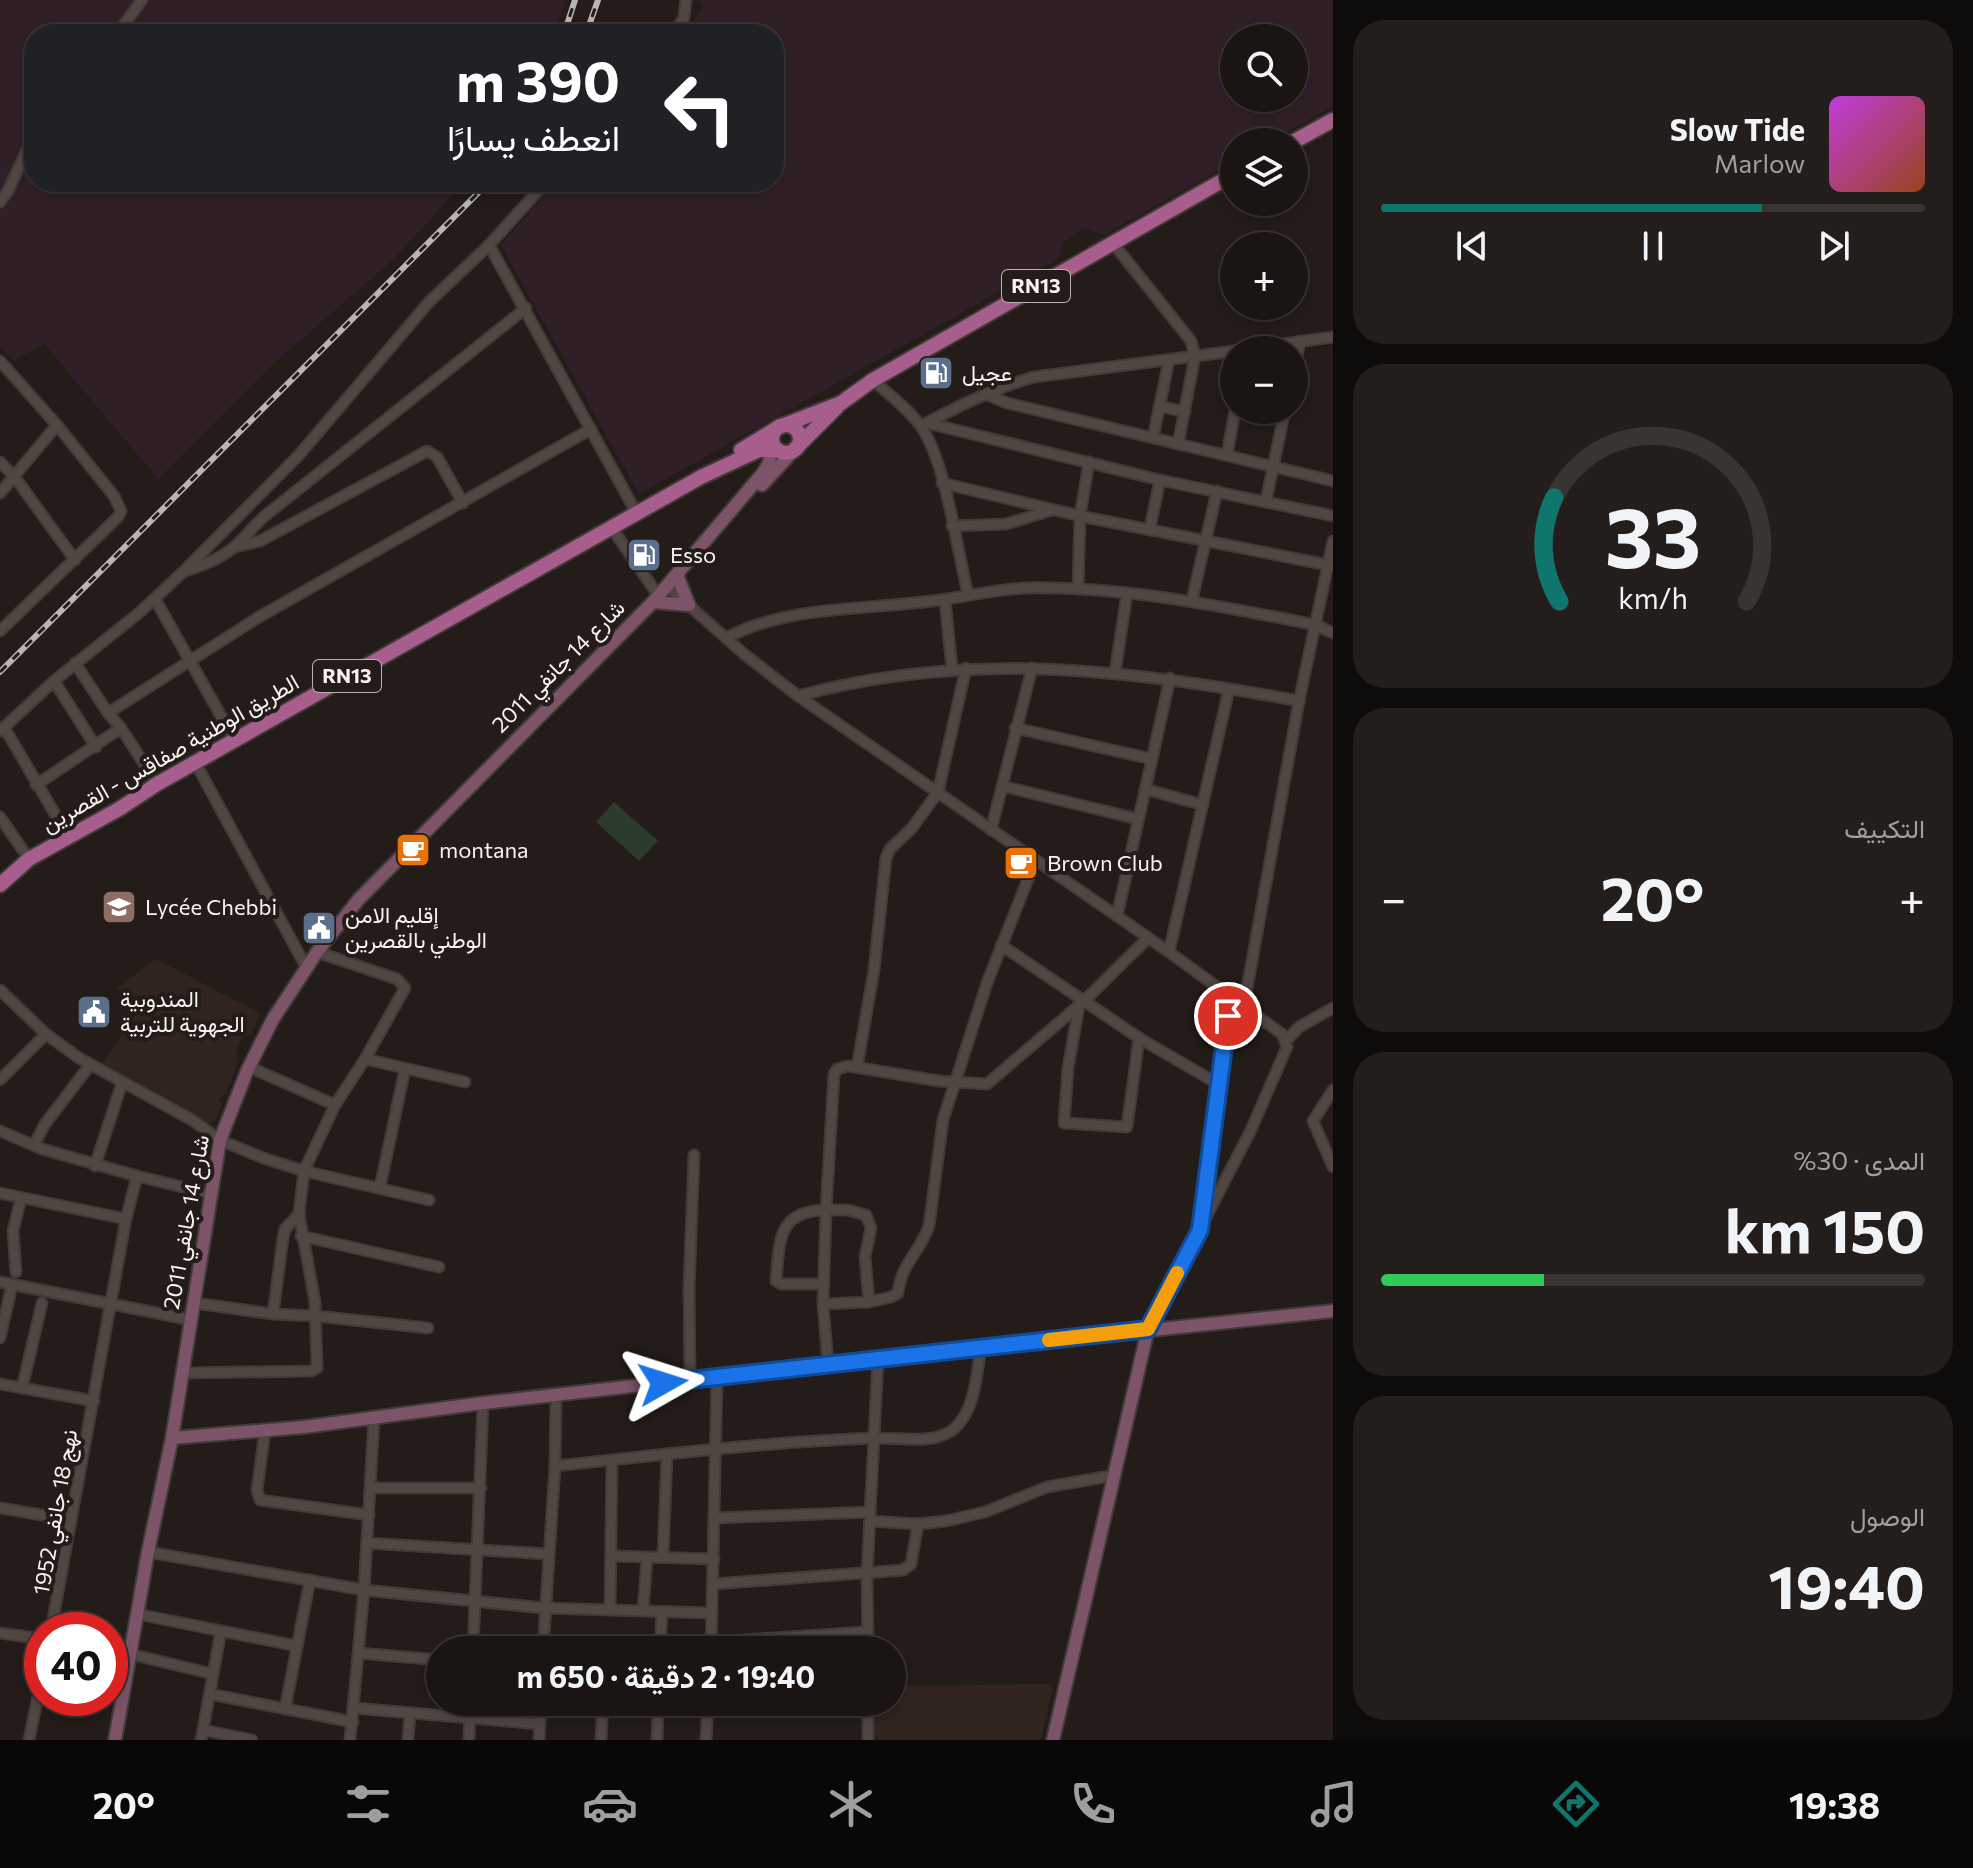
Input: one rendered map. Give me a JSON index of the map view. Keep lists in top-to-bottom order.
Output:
{
  "streets": {
    "main road": ["RN13", "شارع 14 جانفي 2011", "الطريق الوطنية صفاقس - القصرين"],
    "street": ["نهج 18 جانفي 1952"]
  },
  "crossings": [
    ["شارع 14 جانفي 2011", "الطريق الوطنية صفاقس - القصرين"]
  ],
  "places": {
    "fuel station": ["عجيل", "Esso"],
    "cafe": ["montana", "Brown Club"],
    "school or university": ["Lycée Chebbi"],
    "public building": ["إقليم الامن الوطني بالقصرين", "المندوبية الجهوية للتربية"]
  },
  "page": {
    "map_buttons": ["+", "−"],
    "turn": ["390 m", "انعطف يسارًا"],
    "song": ["Slow Tide", "Marlow"],
    "tile": [
      "التكييف",
      ["المدى · 30%", "150 km"],
      ["الوصول", "19:40"]
    ],
    "heat": ["−", "20°", "+"],
    "limit": "40",
    "trip": "19:40 · 2 دقيقة · 650 m",
    "tabs": ["19:38", "20°"],
    "gauge": ["33", "km/h"]
  }
}
